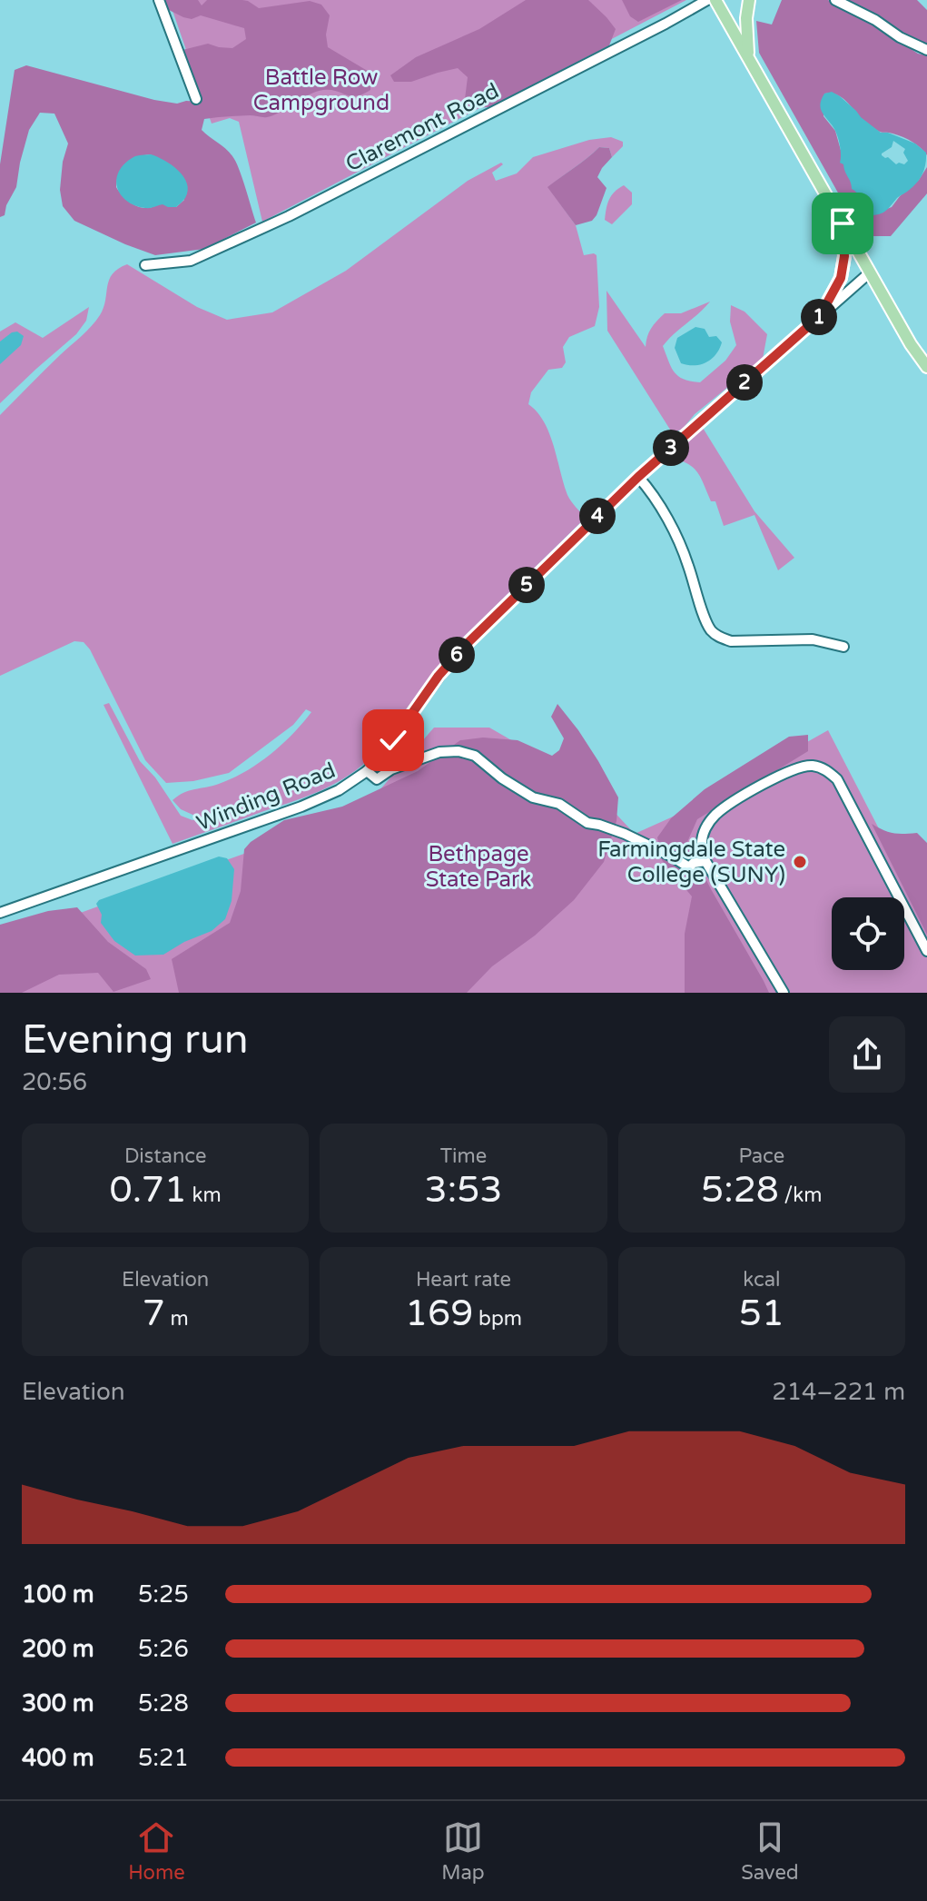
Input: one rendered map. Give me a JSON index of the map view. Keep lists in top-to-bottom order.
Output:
{
  "streets": {
    "street": ["Claremont Road", "Winding Road"]
  },
  "parks": ["Battle Row Campground", "Bethpage State Park"],
  "places": ["Farmingdale State College (SUNY)"],
  "page": {
    "pins": [
      "1",
      "2",
      "3",
      "4",
      "5",
      "6"
    ],
    "heading": ["Evening run", "20:56"],
    "stats": [
      ["Distance", "0.71 km"],
      ["Time", "3:53"],
      ["Pace", "5:28 /km"],
      ["Elevation", "7 m"],
      ["Heart rate", "169 bpm"],
      ["kcal", "51"]
    ],
    "chart": ["Elevation", "214–221 m"],
    "list": [
      {
        "name": "100 m",
        "note": "5:25"
      },
      {
        "name": "200 m",
        "note": "5:26"
      },
      {
        "name": "300 m",
        "note": "5:28"
      },
      {
        "name": "400 m",
        "note": "5:21"
      }
    ],
    "tabs": ["Home", "Map", "Saved"]
  }
}
